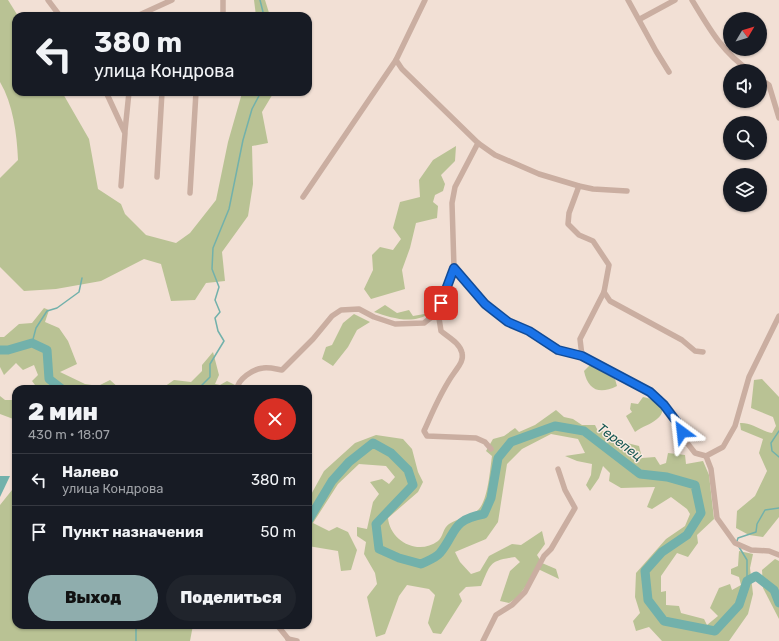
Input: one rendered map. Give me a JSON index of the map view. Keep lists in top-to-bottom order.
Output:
{
  "water": ["Терепец"],
  "north": "top right",
  "page": {
    "turn": ["380 m", "улица Кондрова"],
    "heading": ["2 мин", "430 m · 18:07"],
    "list": [
      {
        "name": "Налево",
        "note": "улица Кондрова",
        "value": "380 m"
      },
      {
        "name": "Пункт назначения",
        "value": "50 m"
      }
    ],
    "buttons": ["Выход", "Поделиться"]
  }
}
